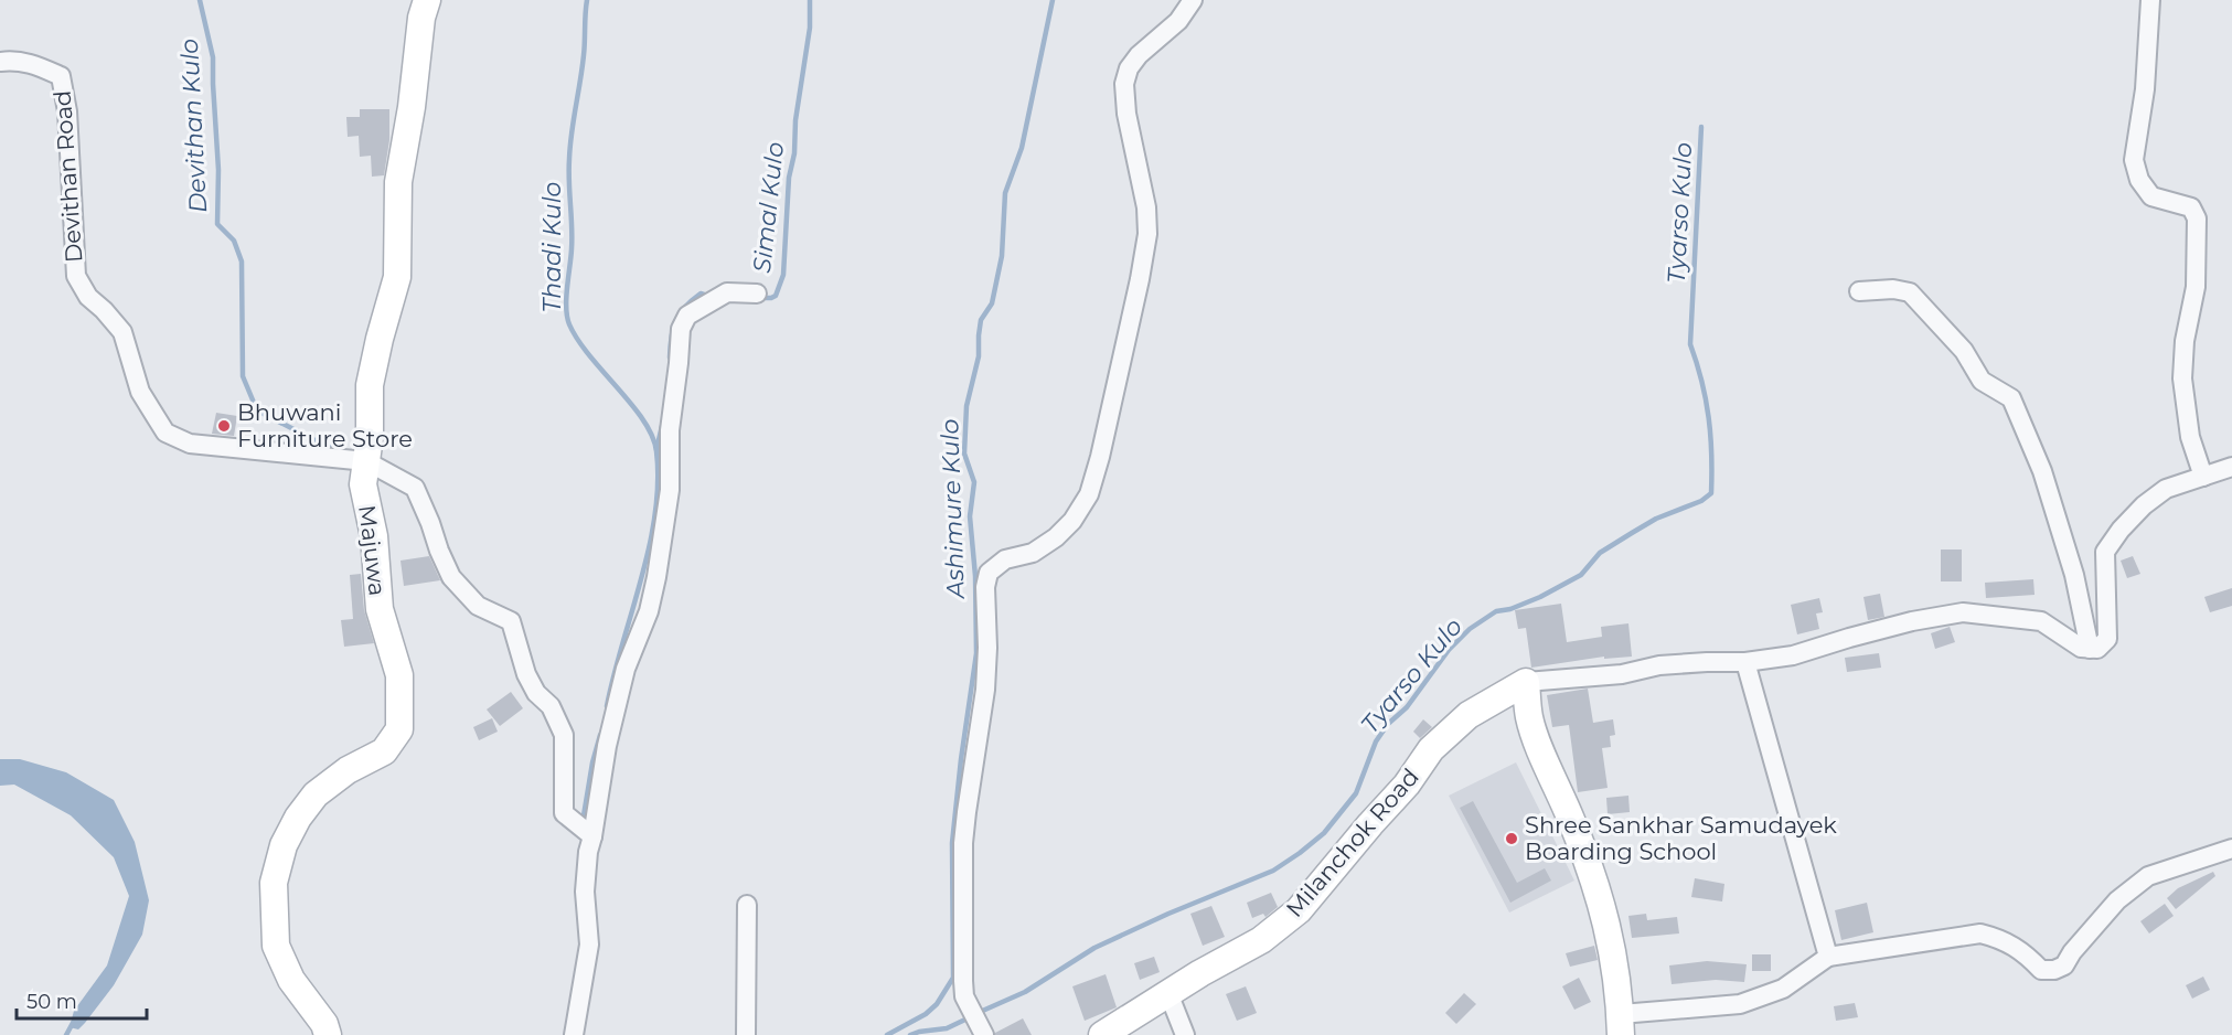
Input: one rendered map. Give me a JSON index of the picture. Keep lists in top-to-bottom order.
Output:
{
  "streets": {
    "street": ["Devithan Road", "Majuwa", "Milanchok Road"]
  },
  "crossings": [
    ["Devithan Road", "Majuwa"]
  ],
  "water": [
    "Devithan Kulo",
    "Simal Kulo",
    "Tyarso Kulo",
    "Thadi Kulo",
    "Ashimure Kulo"
  ],
  "places": ["Bhuwani Furniture Store", "Shree Sankhar Samudayek Boarding School"],
  "scale_bar": "50 m"
}
